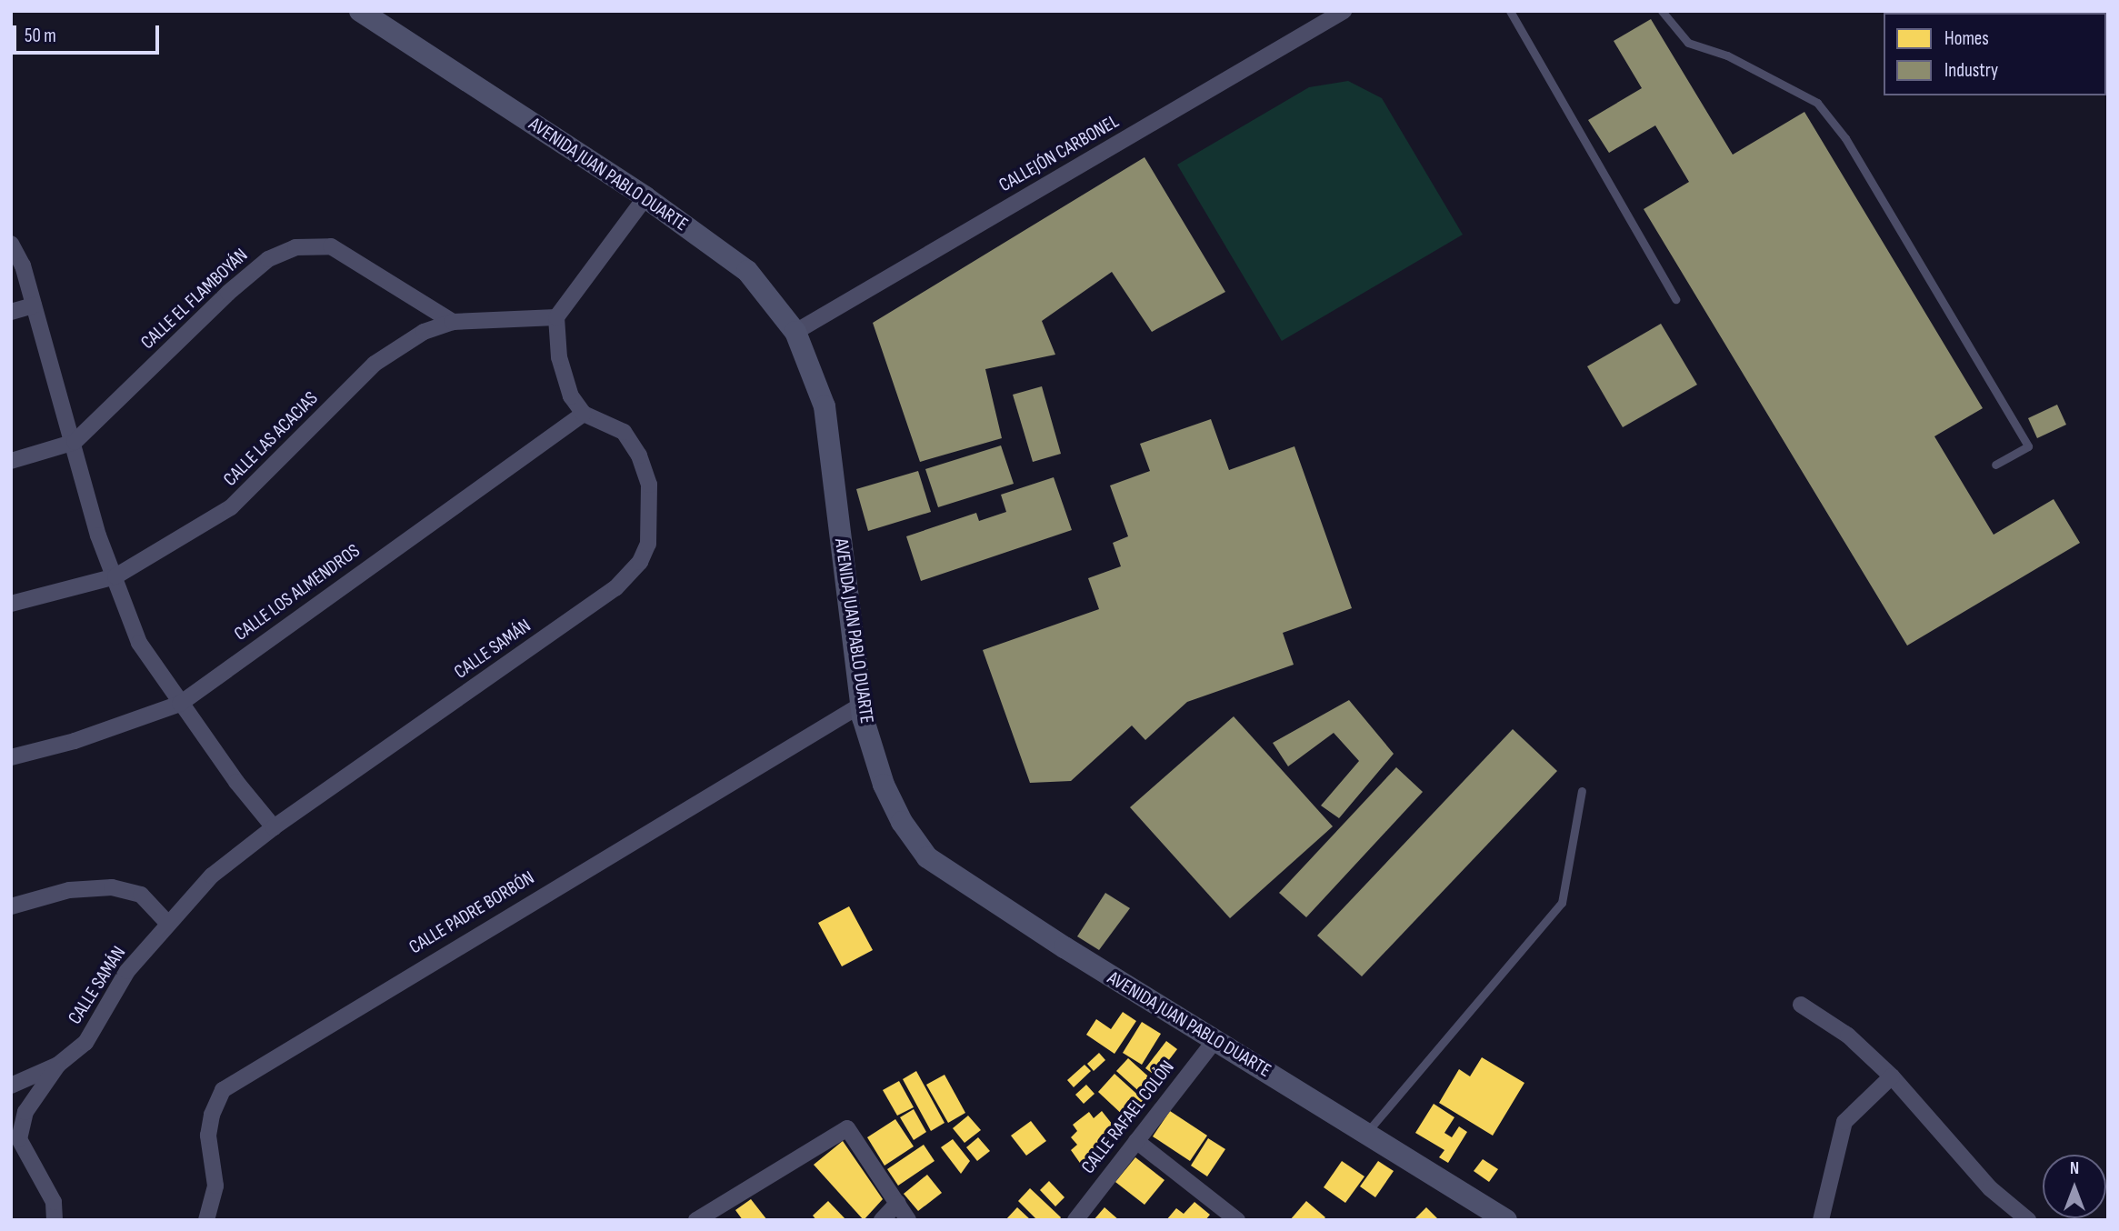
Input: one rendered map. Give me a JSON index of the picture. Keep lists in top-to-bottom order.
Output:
{
  "streets": {
    "main road": ["AVENIDA JUAN PABLO DUARTE"],
    "street": [
      "CALLEJÓN CARBONEL",
      "CALLE EL FLAMBOYÁN",
      "CALLE LAS ACACIAS",
      "CALLE LOS ALMENDROS",
      "CALLE SAMÁN",
      "CALLE PADRE BORBÓN",
      "CALLE RAFAEL COLÓN"
    ]
  },
  "crossings": [
    ["CALLEJÓN CARBONEL", "AVENIDA JUAN PABLO DUARTE"],
    ["AVENIDA JUAN PABLO DUARTE", "CALLE PADRE BORBÓN"],
    ["AVENIDA JUAN PABLO DUARTE", "CALLE RAFAEL COLÓN"],
    ["CALLE EL FLAMBOYÁN", "CALLE LAS ACACIAS"],
    ["CALLE LOS ALMENDROS", "CALLE SAMÁN"]
  ],
  "legend": ["Homes", "Industry"],
  "scale_bar": "50 m",
  "north": "top"
}
